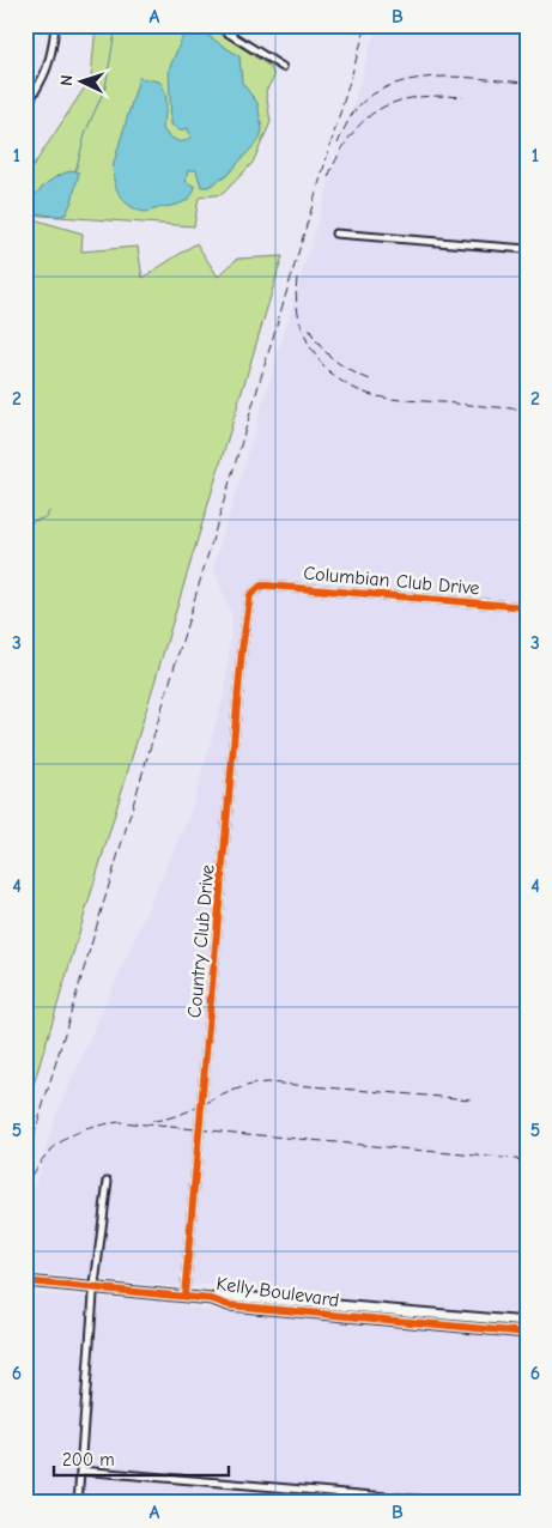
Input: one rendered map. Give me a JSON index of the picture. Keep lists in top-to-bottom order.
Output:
{
  "streets": {
    "street": ["Columbian Club Drive", "Country Club Drive", "Kelly Boulevard"]
  },
  "crossings": [
    ["Columbian Club Drive", "Country Club Drive"],
    ["Country Club Drive", "Kelly Boulevard"]
  ],
  "scale_bar": "200 m",
  "north": "left",
  "grid": {
    "columns": ["A", "B"],
    "rows": [
      "1",
      "2",
      "3",
      "4",
      "5",
      "6"
    ]
  }
}
